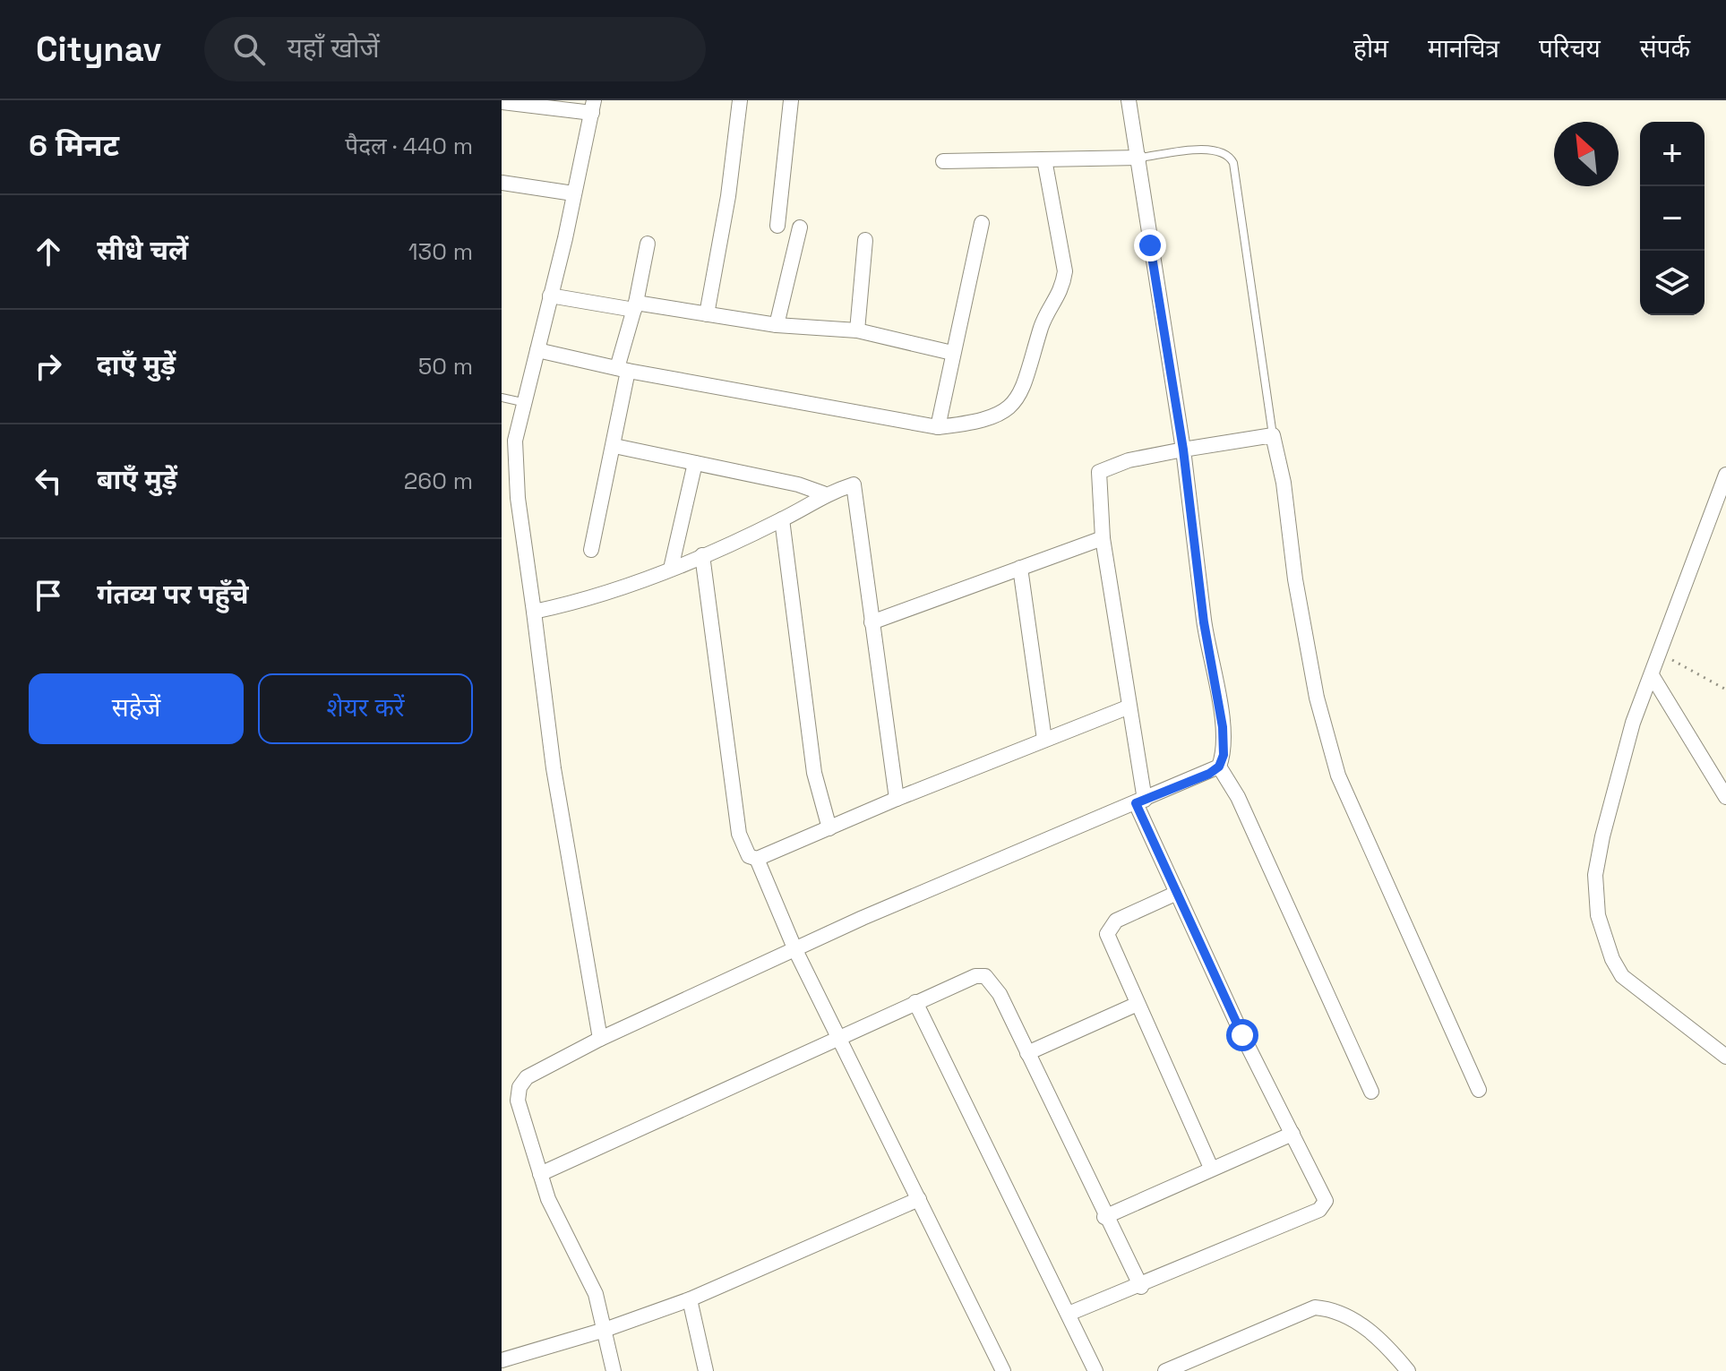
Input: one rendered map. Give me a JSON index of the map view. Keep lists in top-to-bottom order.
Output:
{
  "north": "top left",
  "page": {
    "header": "Citynav",
    "search": "यहाँ खोजें",
    "nav": [
      "होम",
      "मानचित्र",
      "परिचय",
      "संपर्क"
    ],
    "heading": ["6 मिनट", "पैदल · 440 m"],
    "map_buttons": ["+", "−"],
    "list": [
      ["सीधे चलें", "130 m"],
      ["दाएँ मुड़ें", "50 m"],
      ["बाएँ मुड़ें", "260 m"],
      "गंतव्य पर पहुँचे"
    ],
    "buttons": ["सहेजें", "शेयर करें"]
  }
}
